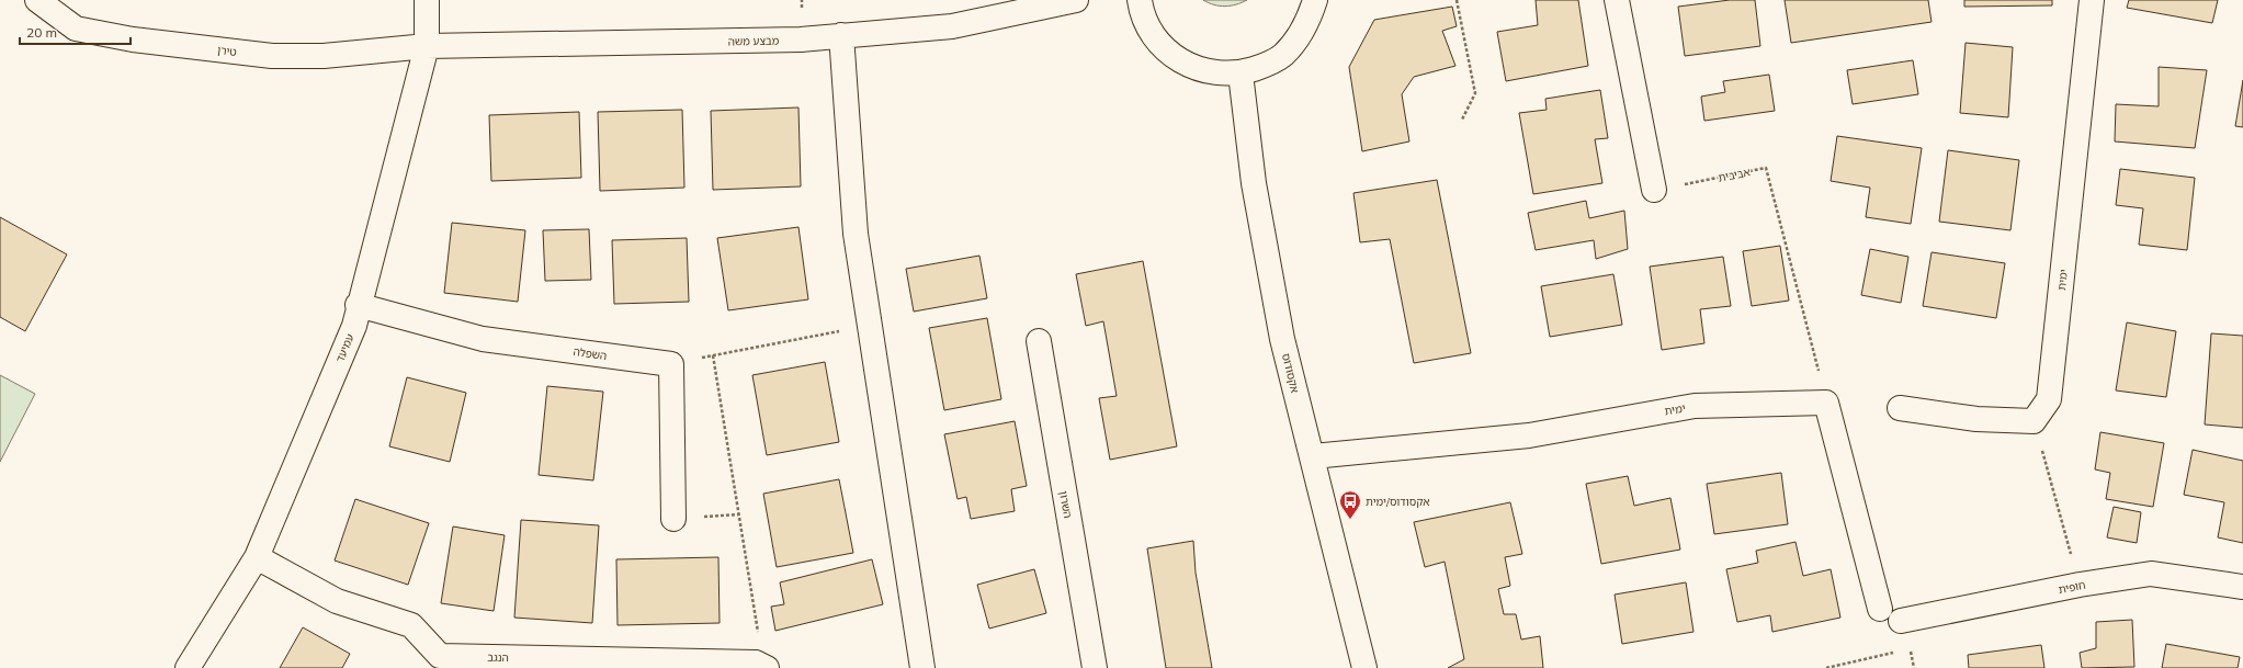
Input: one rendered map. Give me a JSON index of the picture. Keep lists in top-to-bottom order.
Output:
{
  "streets": {
    "street": [
      "מבצע משה",
      "טירן",
      "ימית",
      "עמיעד",
      "השפלה",
      "אקסודוס",
      "השרון",
      "חופית",
      "הנגב"
    ],
    "path": ["אביבית"]
  },
  "crossings": [
    ["מבצע משה", "טירן"],
    ["מבצע משה", "עמיעד"],
    ["טירן", "עמיעד"],
    ["אביבית", "ימית"],
    ["ימית", "אקסודוס"],
    ["עמיעד", "השפלה"],
    ["עמיעד", "הנגב"]
  ],
  "places": {
    "bus stop": ["אקסודוס/ימית"]
  },
  "scale_bar": "20 m"
}
